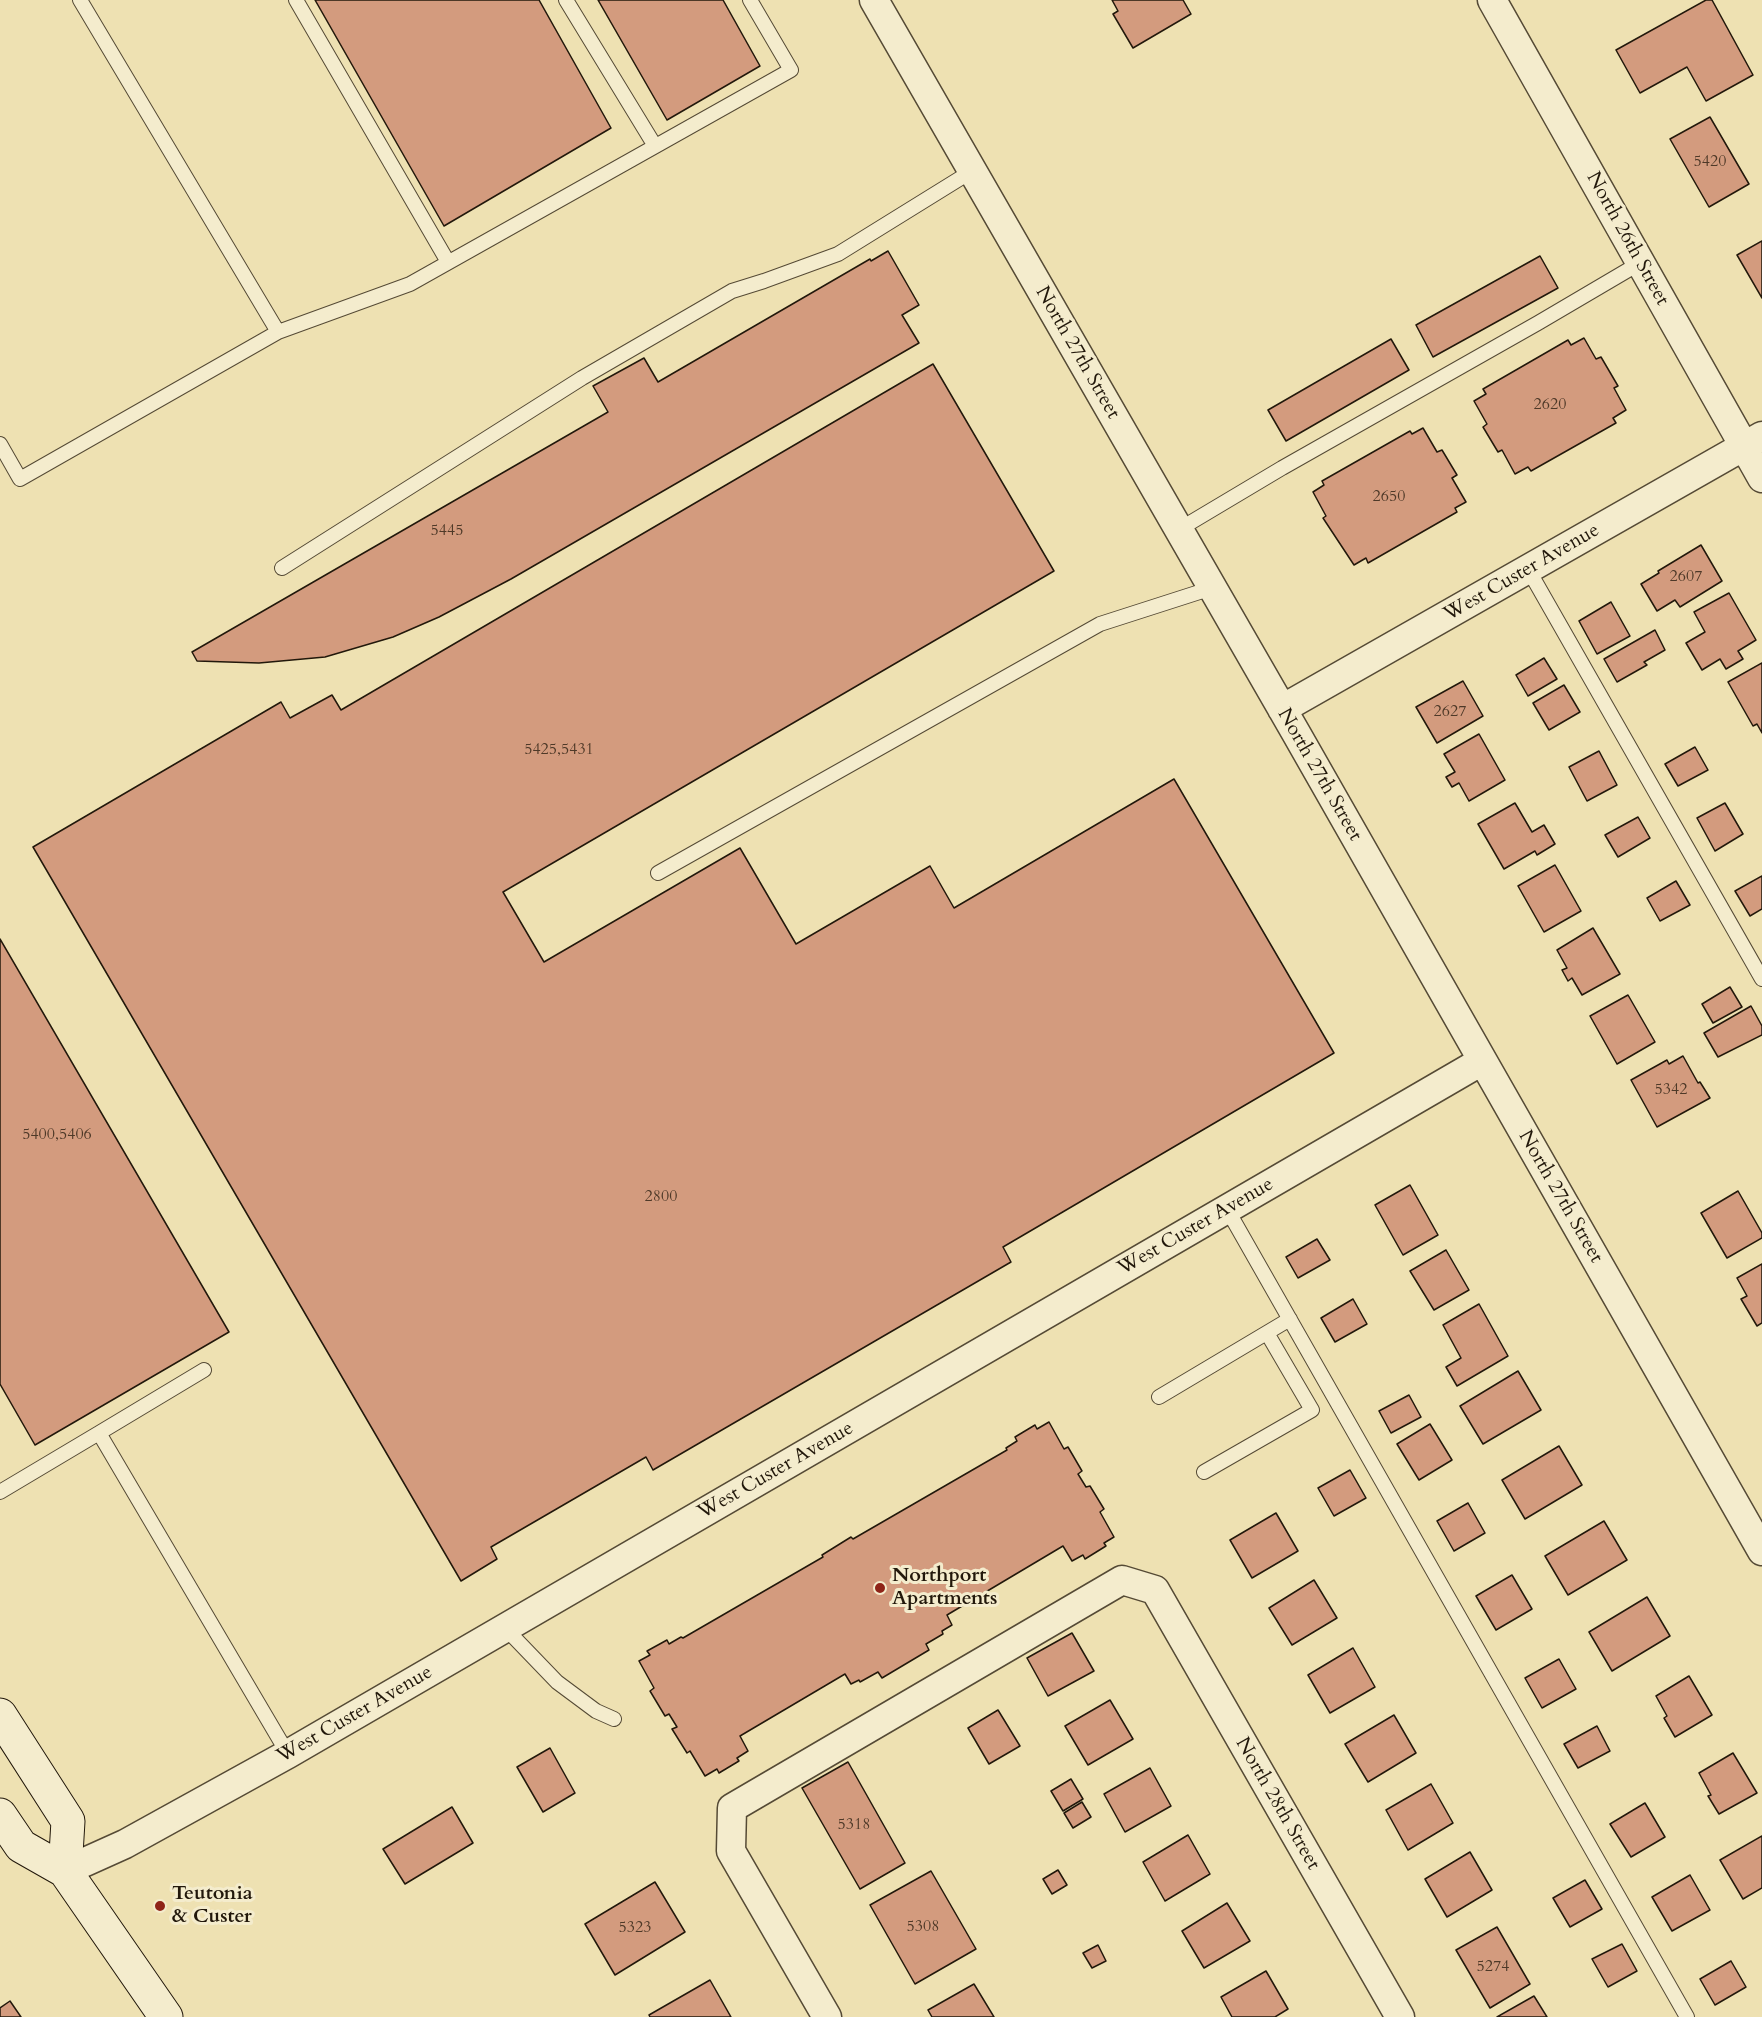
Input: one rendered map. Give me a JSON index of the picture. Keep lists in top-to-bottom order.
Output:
{
  "streets": {
    "street": [
      "North 26th Street",
      "North 27th Street",
      "West Custer Avenue",
      "North 28th Street"
    ]
  },
  "crossings": [
    ["North 26th Street", "West Custer Avenue"],
    ["North 27th Street", "West Custer Avenue"]
  ],
  "places": ["Northport Apartments", "Teutonia & Custer"],
  "house_numbers": [
    "5420",
    "2620",
    "2650",
    "5445",
    "2607",
    "2627",
    "5425,5431",
    "5342",
    "5400,5406",
    "2800",
    "5318",
    "5308",
    "5323",
    "5274"
  ]
}
